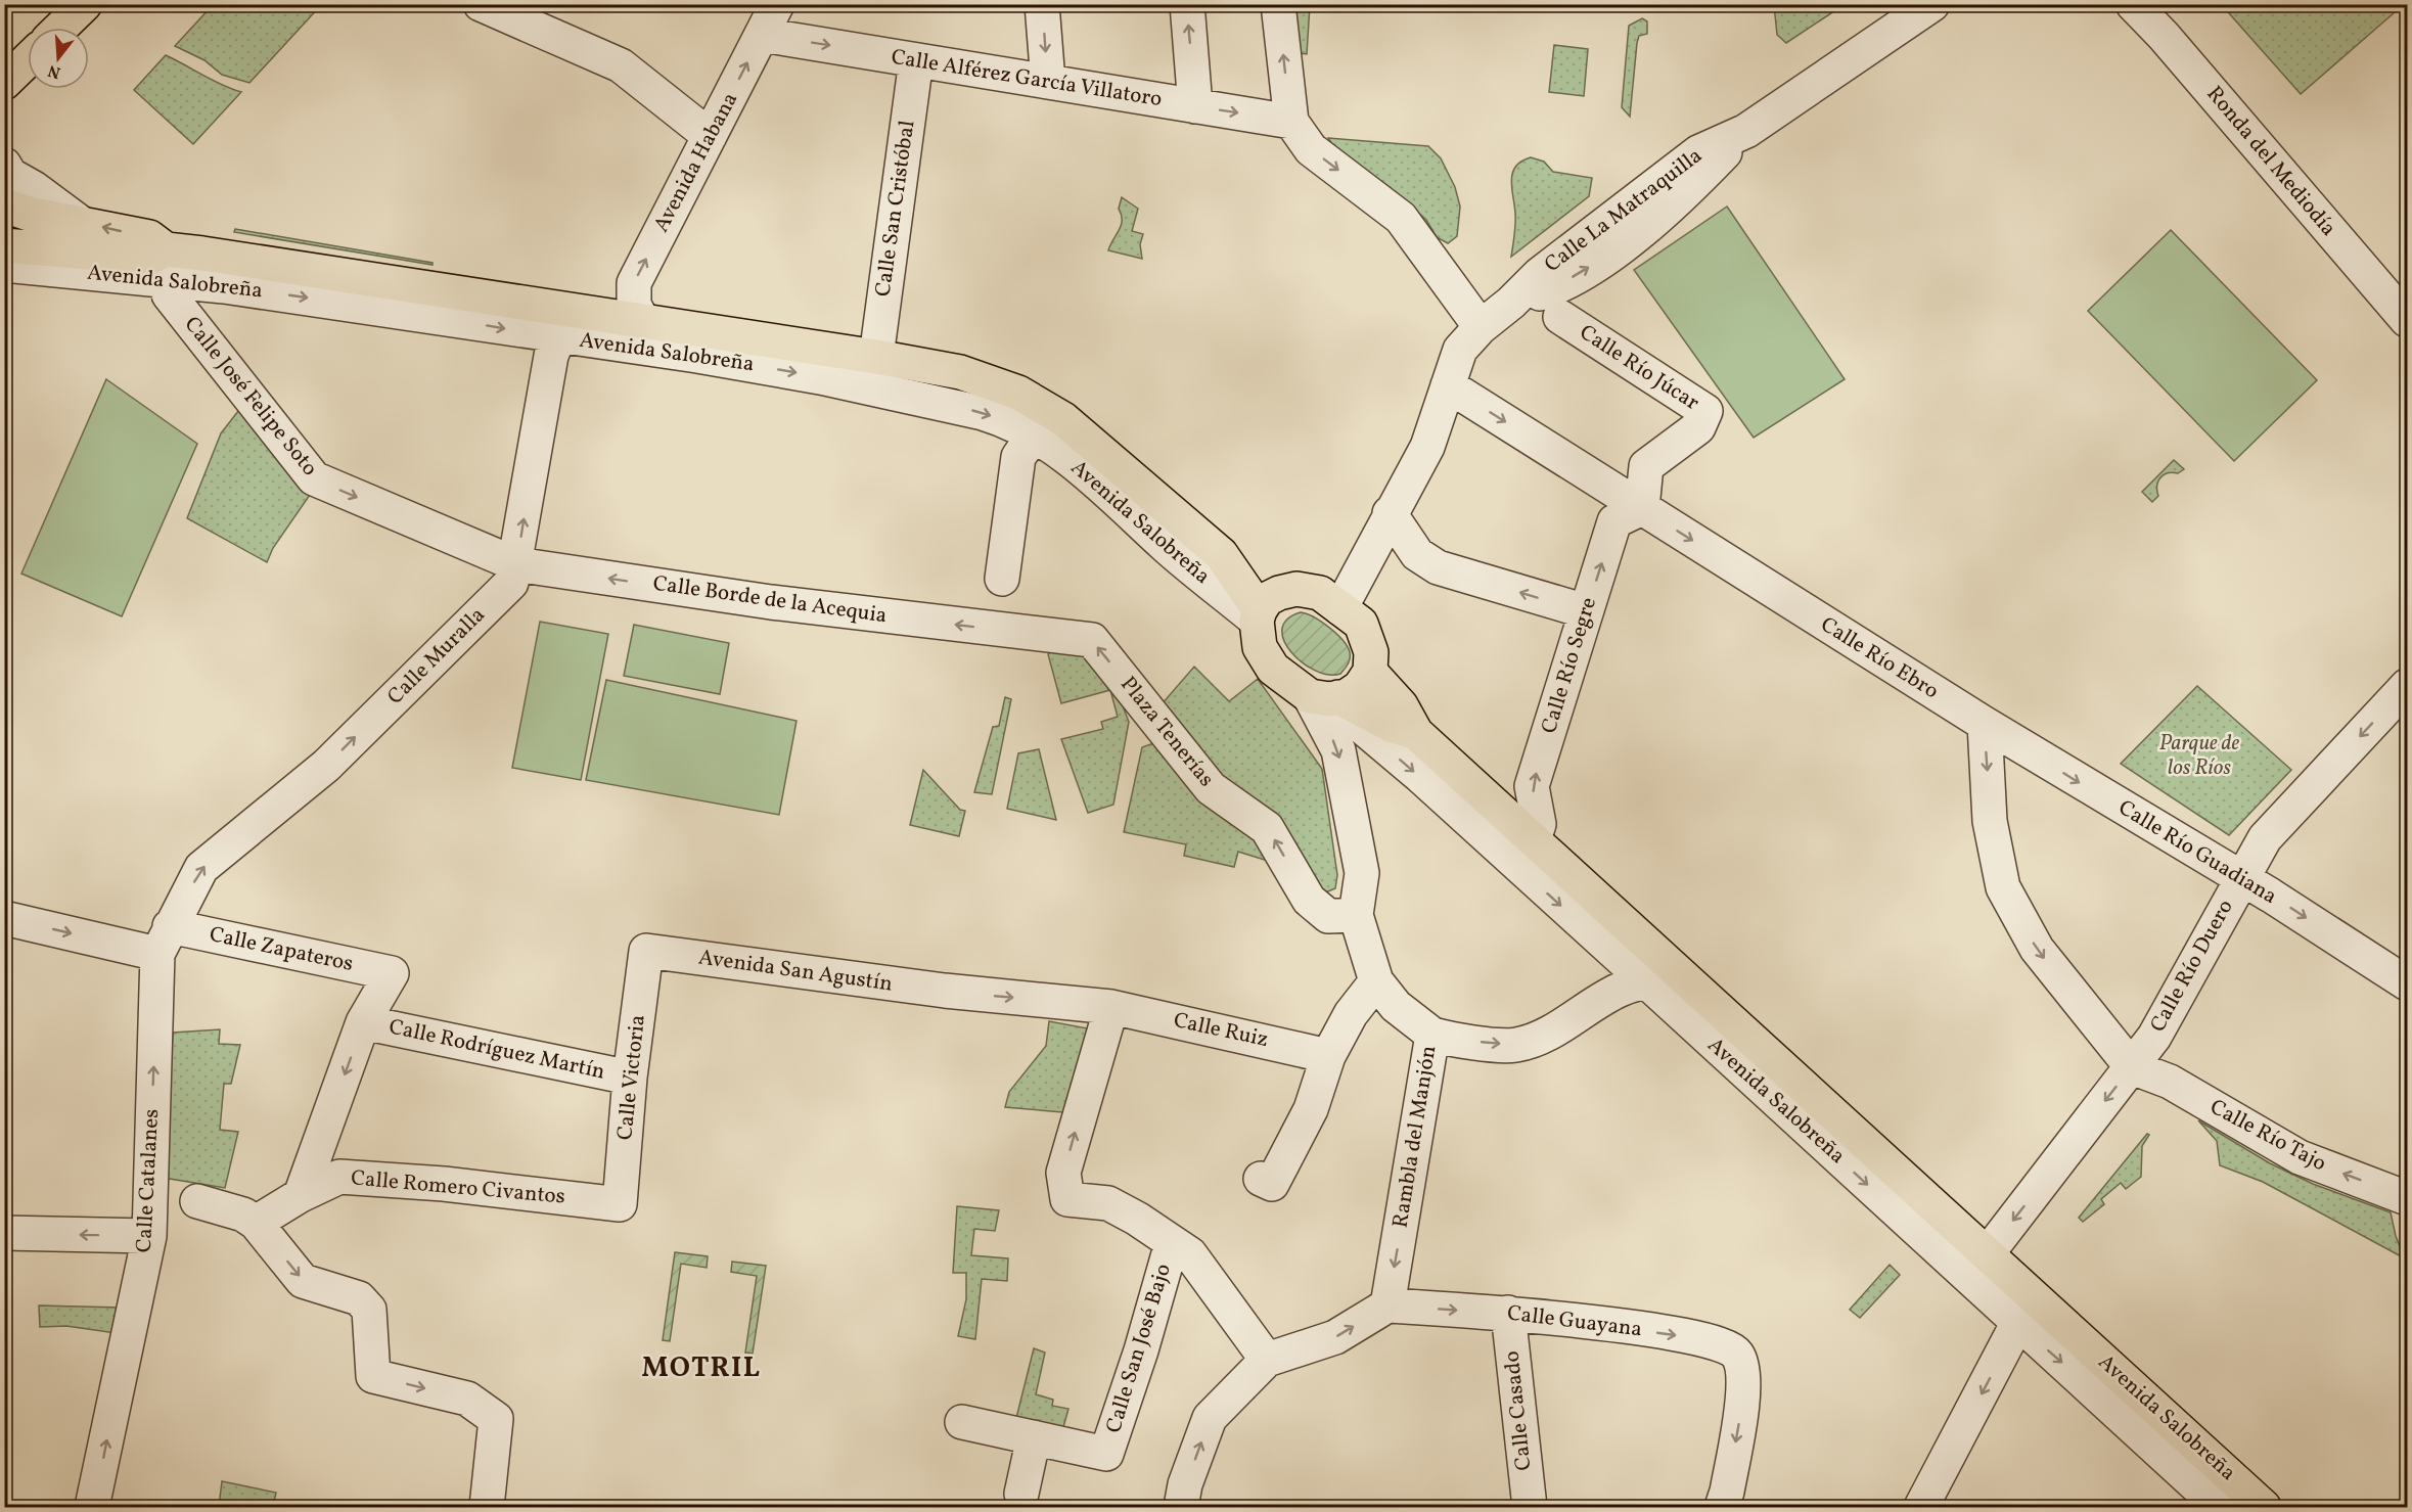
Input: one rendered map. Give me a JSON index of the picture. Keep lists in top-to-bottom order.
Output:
{
  "streets": {
    "main road": ["Avenida Salobreña"],
    "street": [
      "Calle Alférez García Villatoro",
      "Ronda del Mediodía",
      "Avenida Habana",
      "Calle San Cristóbal",
      "Calle La Matraquilla",
      "Calle Río Júcar",
      "Calle José Felipe Soto",
      "Calle Borde de la Acequia",
      "Calle Muralla",
      "Calle Río Ebro",
      "Calle Río Segre",
      "Plaza Tenerías",
      "Calle Río Guadiana",
      "Calle Zapateros",
      "Calle Río Duero",
      "Avenida San Agustín",
      "Calle Ruiz",
      "Calle Rodríguez Martín",
      "Calle Victoria",
      "Calle Río Tajo",
      "Rambla del Manjón",
      "Calle Catalanes",
      "Calle Romero Civantos",
      "Calle Guayana",
      "Calle San José Bajo",
      "Calle Casado"
    ]
  },
  "crossings": [
    ["Calle Alférez García Villatoro", "Avenida Habana"],
    ["Calle Alférez García Villatoro", "Calle San Cristóbal"],
    ["Avenida Habana", "Avenida Salobreña"],
    ["Calle San Cristóbal", "Avenida Salobreña"],
    ["Calle La Matraquilla", "Avenida Salobreña"],
    ["Calle La Matraquilla", "Calle Río Ebro"],
    ["Calle La Matraquilla", "Rambla del Manjón"],
    ["Avenida Salobreña", "Calle José Felipe Soto"],
    ["Avenida Salobreña", "Calle Muralla"],
    ["Avenida Salobreña", "Calle Río Segre"],
    ["Avenida Salobreña", "Calle Río Duero"],
    ["Avenida Salobreña", "Rambla del Manjón"],
    ["Calle Río Júcar", "Calle Río Ebro"],
    ["Calle Río Júcar", "Calle Río Segre"],
    ["Calle José Felipe Soto", "Calle Borde de la Acequia"],
    ["Calle José Felipe Soto", "Calle Muralla"],
    ["Calle Borde de la Acequia", "Calle Muralla"],
    ["Calle Borde de la Acequia", "Plaza Tenerías"],
    ["Calle Muralla", "Calle Zapateros"],
    ["Calle Muralla", "Calle Catalanes"],
    ["Calle Río Ebro", "Calle Río Segre"],
    ["Calle Río Ebro", "Calle Río Guadiana"],
    ["Plaza Tenerías", "Rambla del Manjón"],
    ["Calle Río Guadiana", "Calle Río Duero"],
    ["Calle Zapateros", "Calle Rodríguez Martín"],
    ["Calle Zapateros", "Calle Catalanes"],
    ["Calle Río Duero", "Calle Río Tajo"],
    ["Avenida San Agustín", "Calle Ruiz"],
    ["Avenida San Agustín", "Calle Victoria"],
    ["Calle Rodríguez Martín", "Calle Victoria"],
    ["Calle Victoria", "Calle Romero Civantos"],
    ["Rambla del Manjón", "Calle Guayana"],
    ["Calle Guayana", "Calle Casado"]
  ],
  "one_way": [
    "Calle Alférez García Villatoro",
    "Avenida Habana",
    "Calle José Felipe Soto",
    "Calle Borde de la Acequia",
    "Calle Muralla",
    "Calle Río Segre",
    "Plaza Tenerías",
    "Calle Río Guadiana",
    "Calle Zapateros",
    "Calle Río Duero",
    "Calle Ruiz",
    "Calle Río Tajo",
    "Rambla del Manjón"
  ],
  "districts": ["MOTRIL"],
  "parks": ["Parque de los Ríos"],
  "north": "bottom"
}
